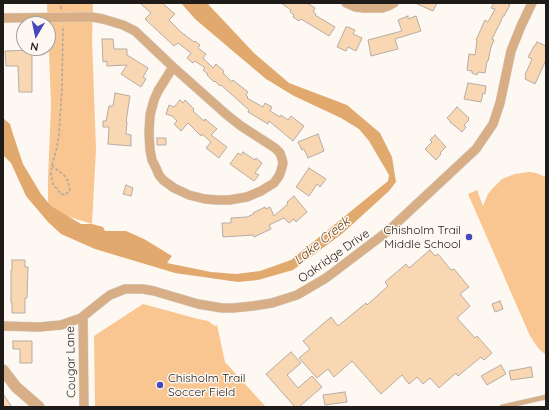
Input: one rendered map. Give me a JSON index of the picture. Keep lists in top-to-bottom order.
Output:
{
  "streets": {
    "street": ["Oakridge Drive", "Cougar Lane"]
  },
  "crossings": [
    ["Oakridge Drive", "Cougar Lane"]
  ],
  "water": ["Lake Creek"],
  "places": ["Chisholm Trail Middle School", "Chisholm Trail Soccer Field"],
  "north": "bottom"
}
